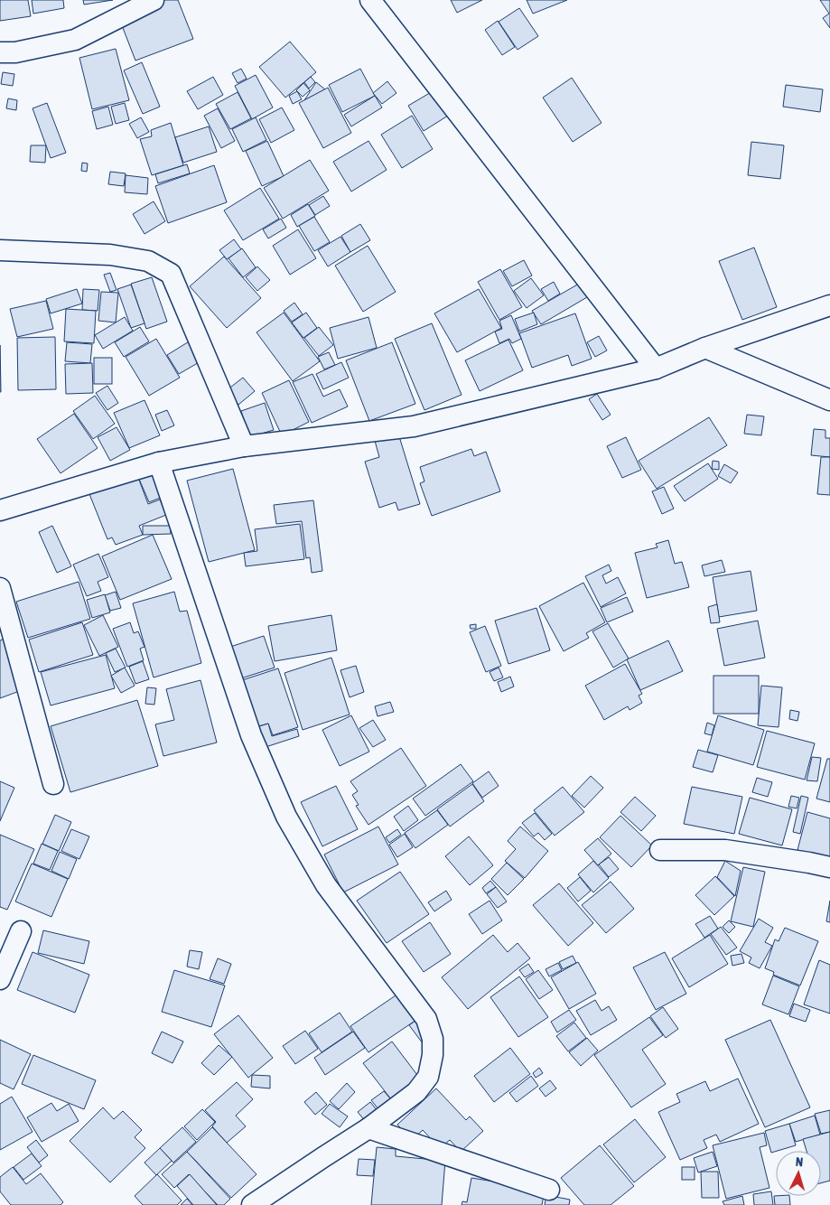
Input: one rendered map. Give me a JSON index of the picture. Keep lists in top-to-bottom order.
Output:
{
  "north": "top"
}
